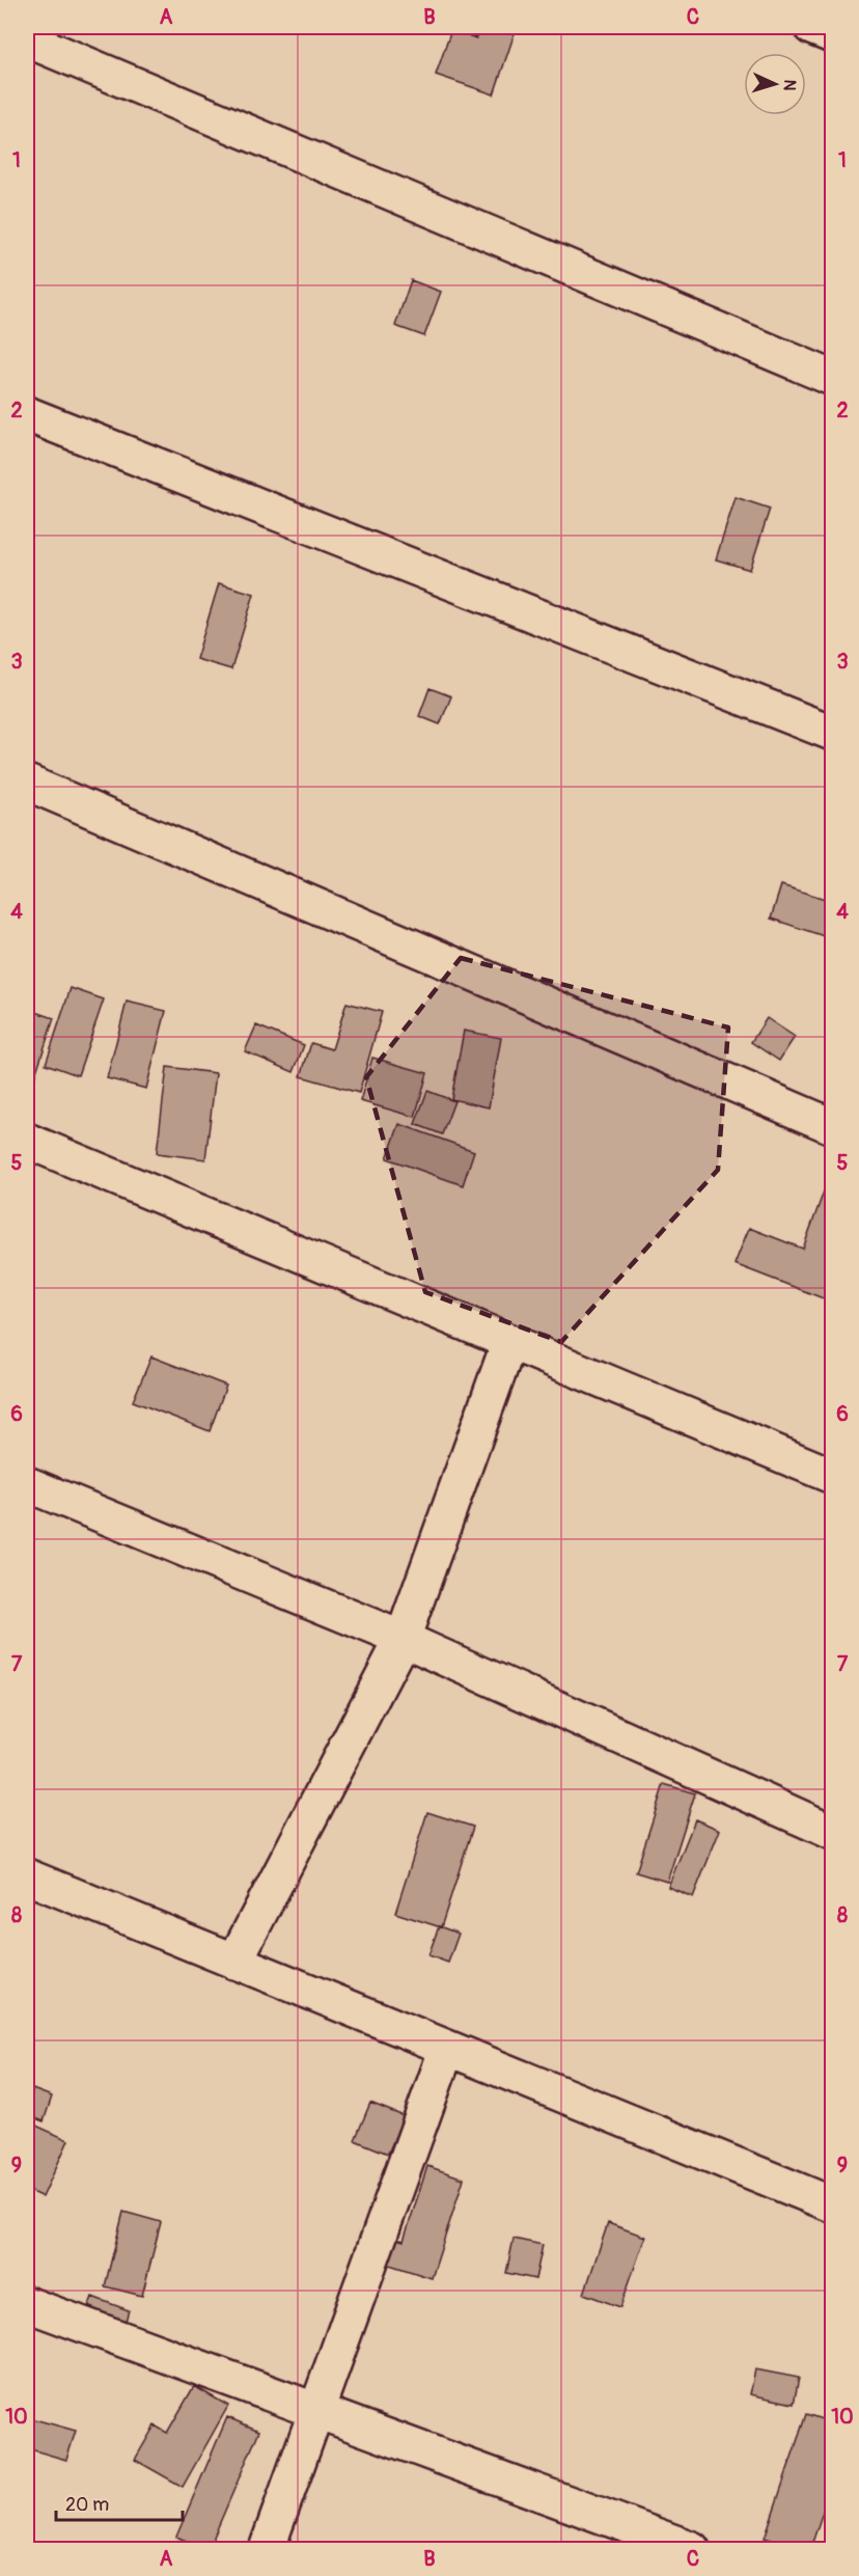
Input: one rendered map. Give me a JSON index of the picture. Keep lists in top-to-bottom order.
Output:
{
  "scale_bar": "20 m",
  "north": "right",
  "grid": {
    "columns": ["A", "B", "C"],
    "rows": [
      "1",
      "2",
      "3",
      "4",
      "5",
      "6",
      "7",
      "8",
      "9",
      "10"
    ]
  }
}
